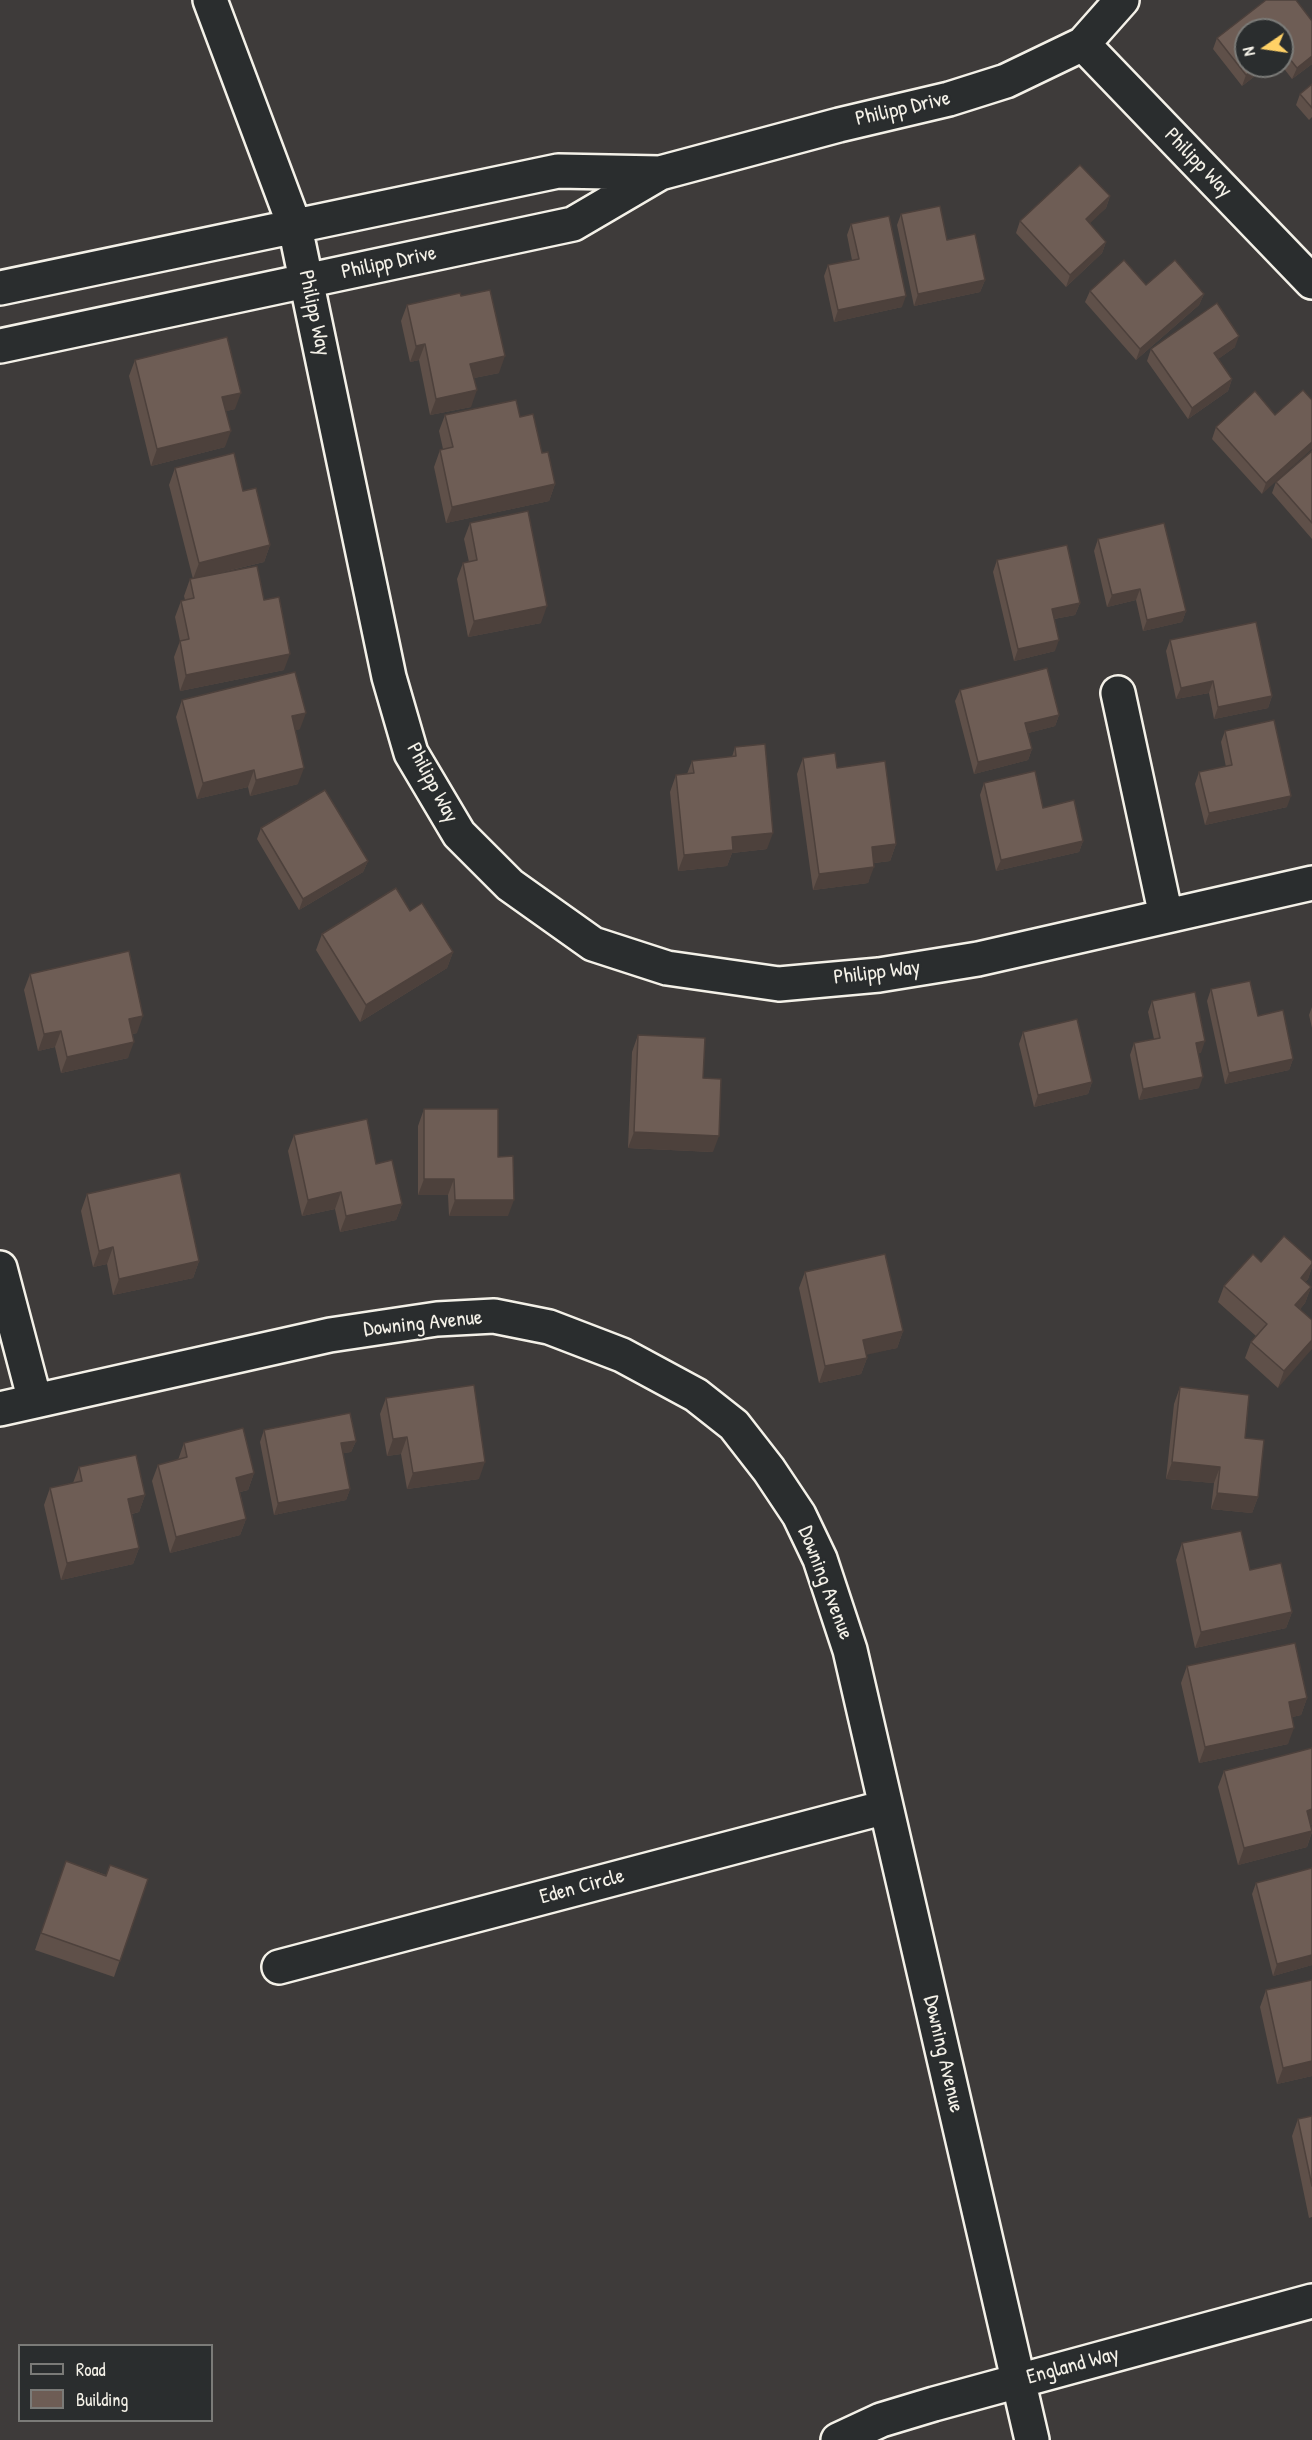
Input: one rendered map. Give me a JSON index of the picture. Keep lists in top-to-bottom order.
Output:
{
  "streets": {
    "street": [
      "Philipp Drive",
      "Philipp Way",
      "Downing Avenue",
      "Eden Circle",
      "England Way"
    ]
  },
  "crossings": [
    ["Philipp Drive", "Philipp Way"],
    ["Downing Avenue", "Eden Circle"],
    ["Downing Avenue", "England Way"]
  ],
  "legend": ["Road", "Building"],
  "north": "left"
}
